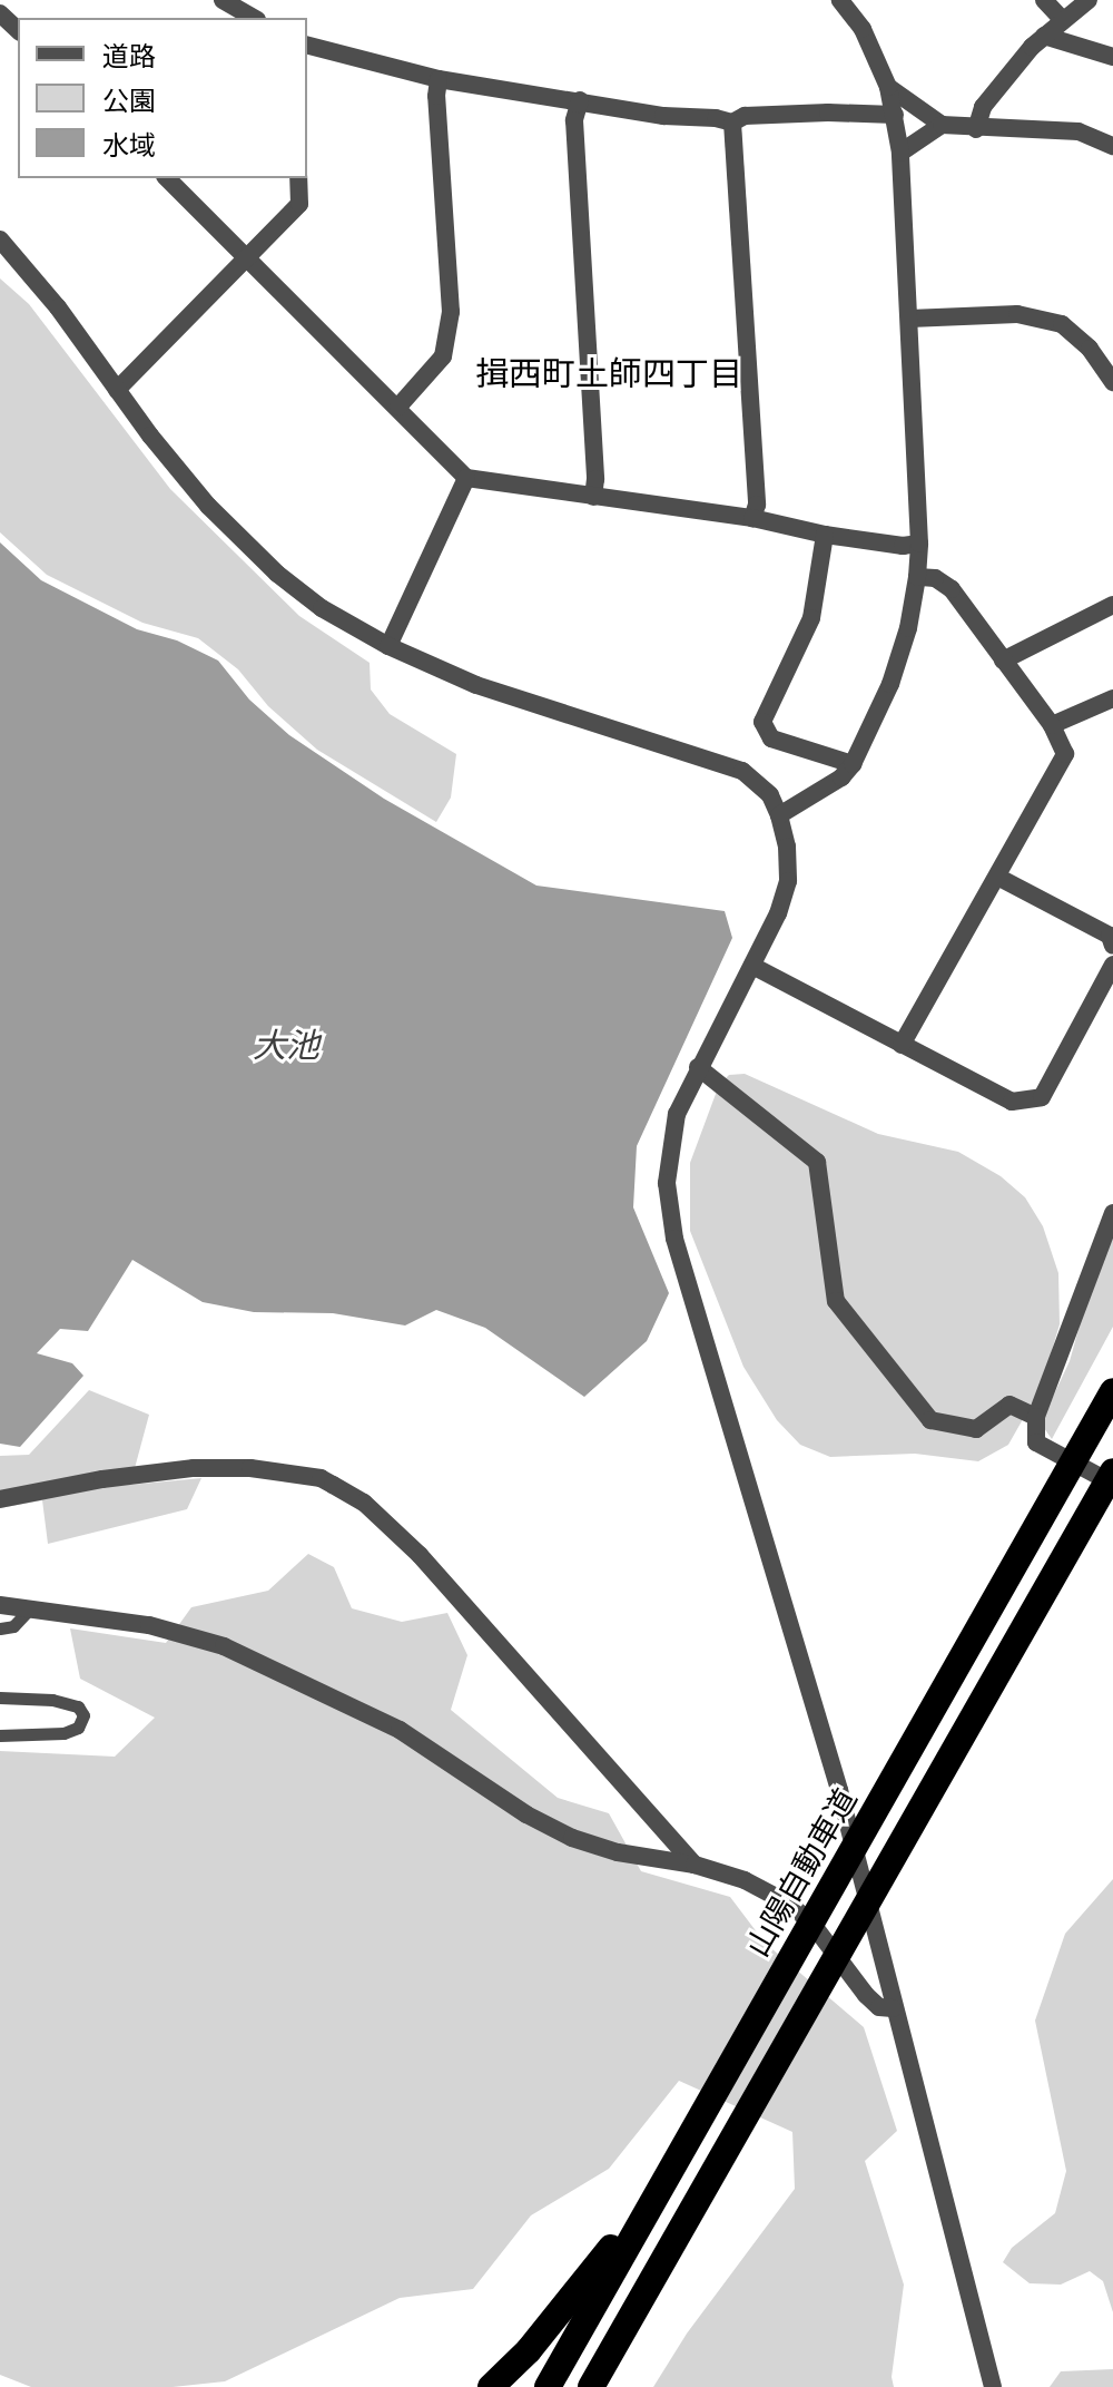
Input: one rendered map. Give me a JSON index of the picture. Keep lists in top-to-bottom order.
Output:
{
  "streets": {
    "highway": ["山陽自動車道"]
  },
  "districts": ["揖西町土師四丁目"],
  "water": ["大池"],
  "legend": ["道路", "公園", "水域"]
}
